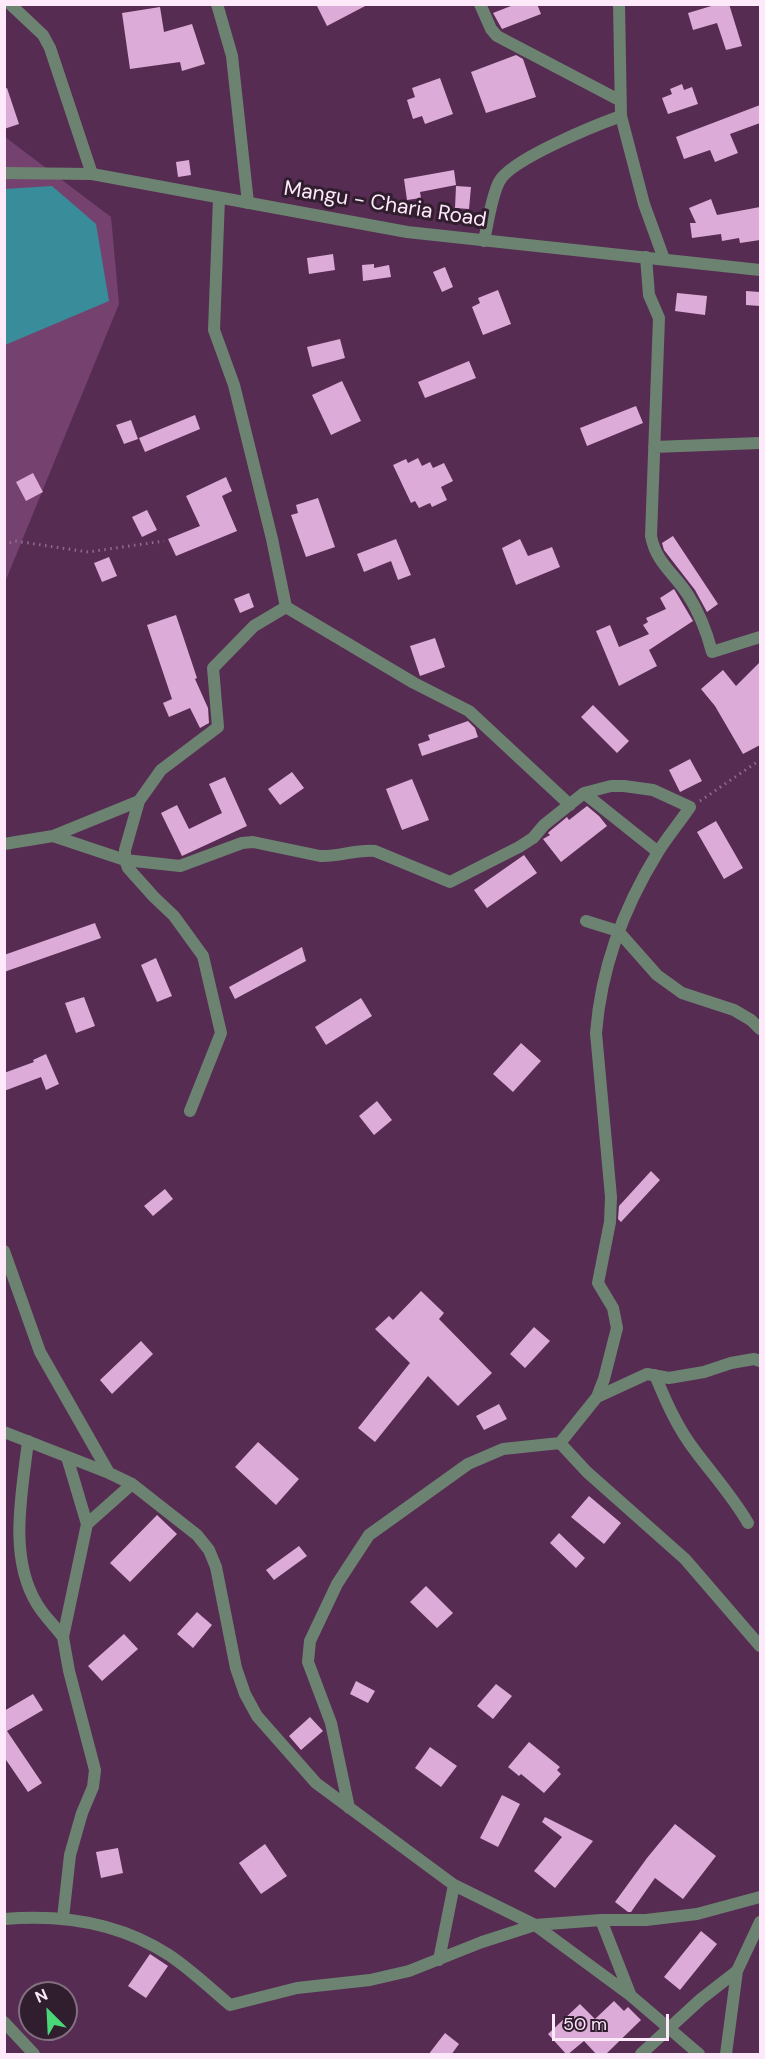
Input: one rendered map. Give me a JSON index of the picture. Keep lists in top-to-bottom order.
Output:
{
  "streets": {
    "street": ["Mangu - Charia Road"]
  },
  "scale_bar": "50 m",
  "north": "top left"
}
